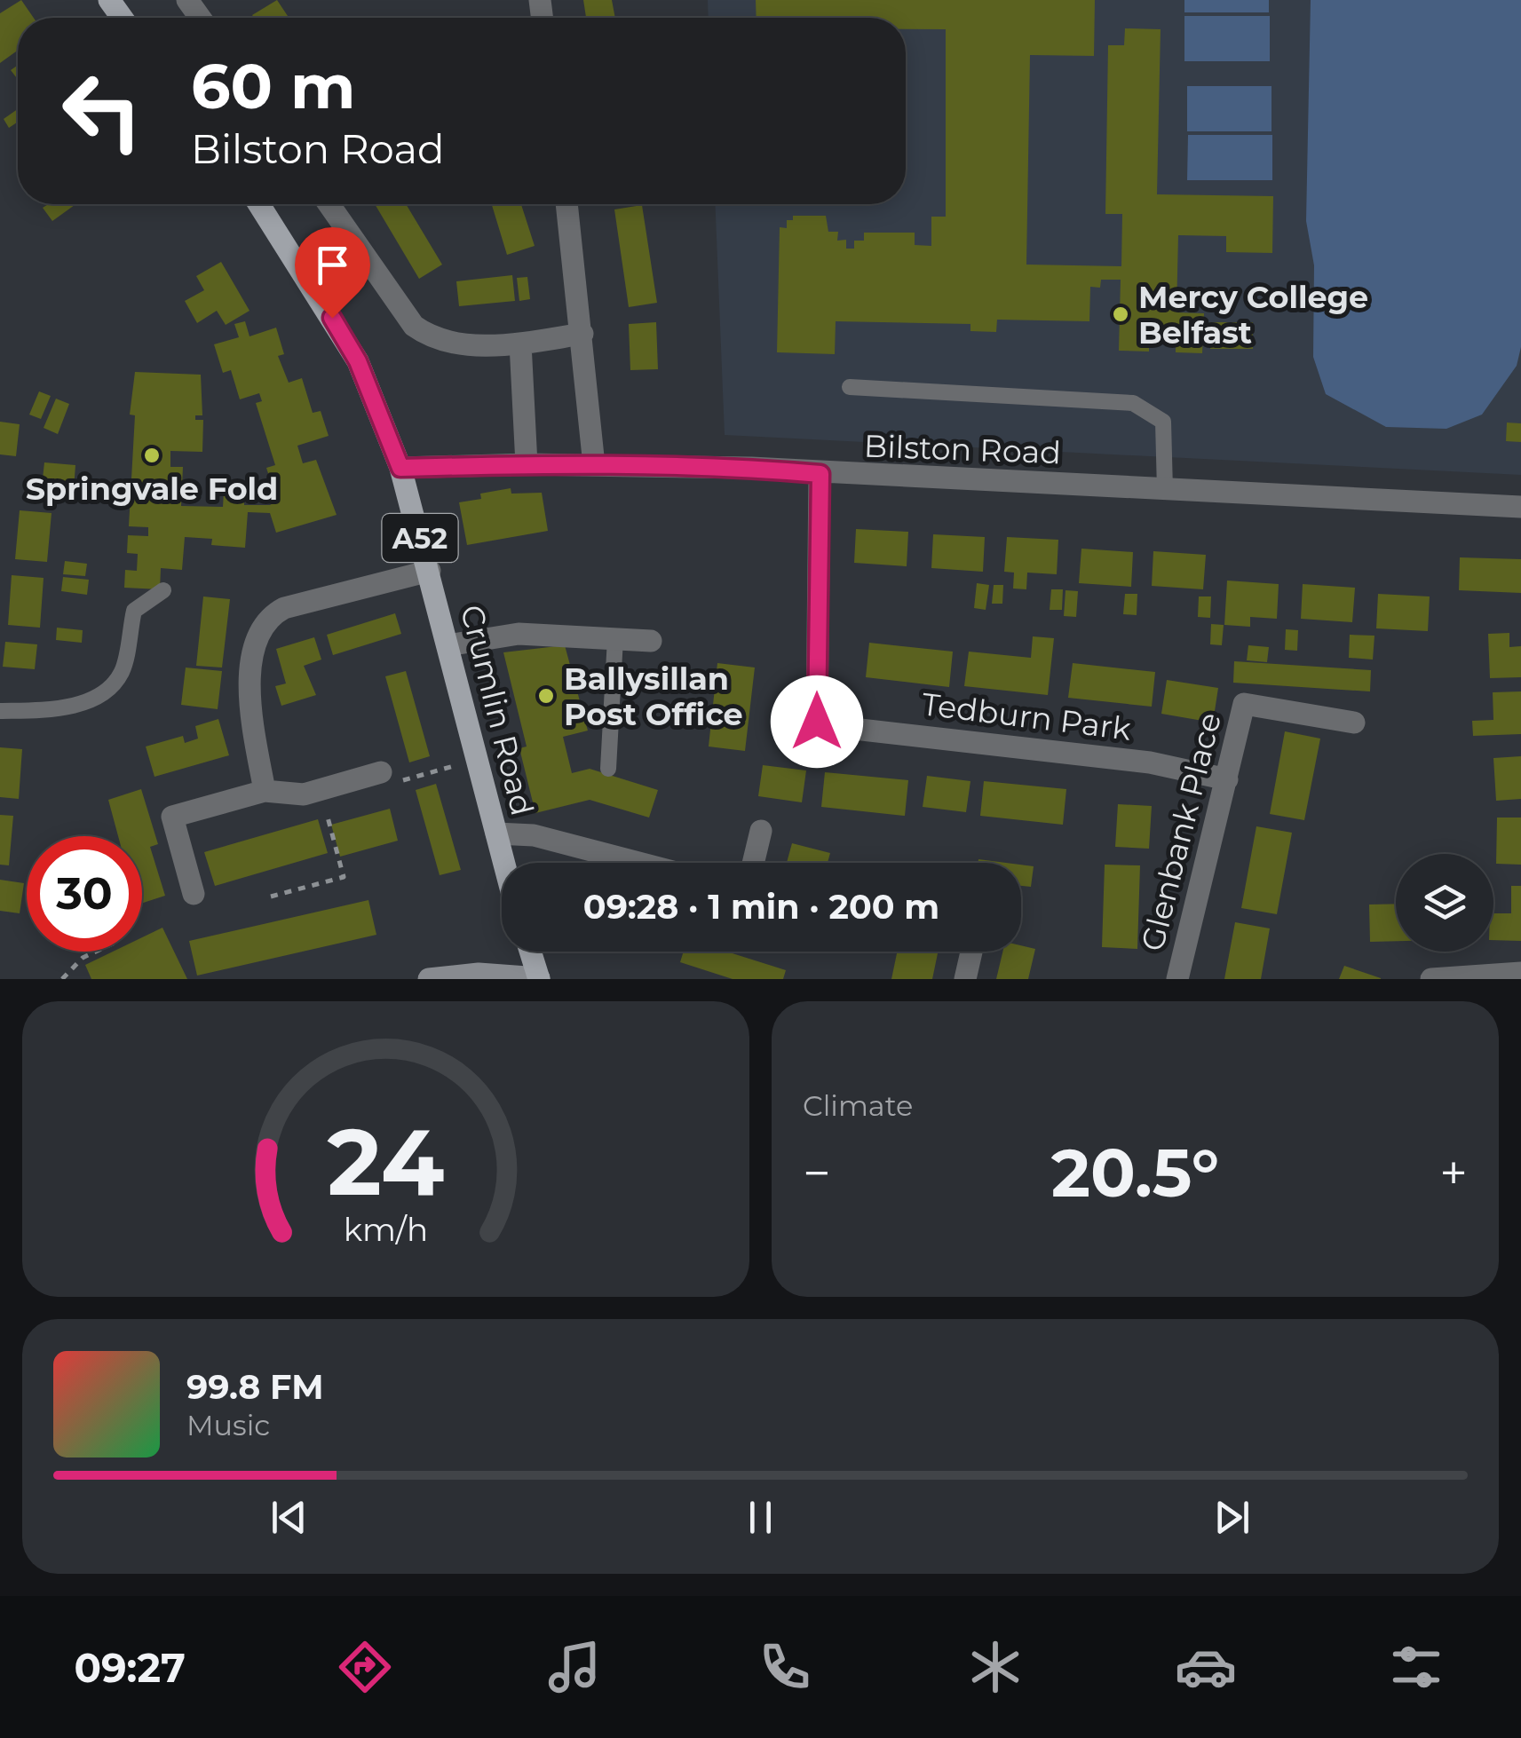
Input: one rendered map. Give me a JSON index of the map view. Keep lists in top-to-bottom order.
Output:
{
  "streets": {
    "main road": ["A52", "Crumlin Road"],
    "street": ["Bilston Road", "Tedburn Park", "Glenbank Place"]
  },
  "crossings": [
    ["Bilston Road", "Crumlin Road"],
    ["Tedburn Park", "Glenbank Place"]
  ],
  "places": ["Mercy College Belfast", "Springvale Fold", "Ballysillan Post Office"],
  "page": {
    "turn": ["60 m", "Bilston Road"],
    "limit": "30",
    "trip": "09:28 · 1 min · 200 m",
    "tile": "Climate",
    "heat": ["−", "20.5°", "+"],
    "song": ["99.8 FM", "Music"],
    "tabs": "09:27",
    "gauge": ["24", "km/h"]
  }
}
